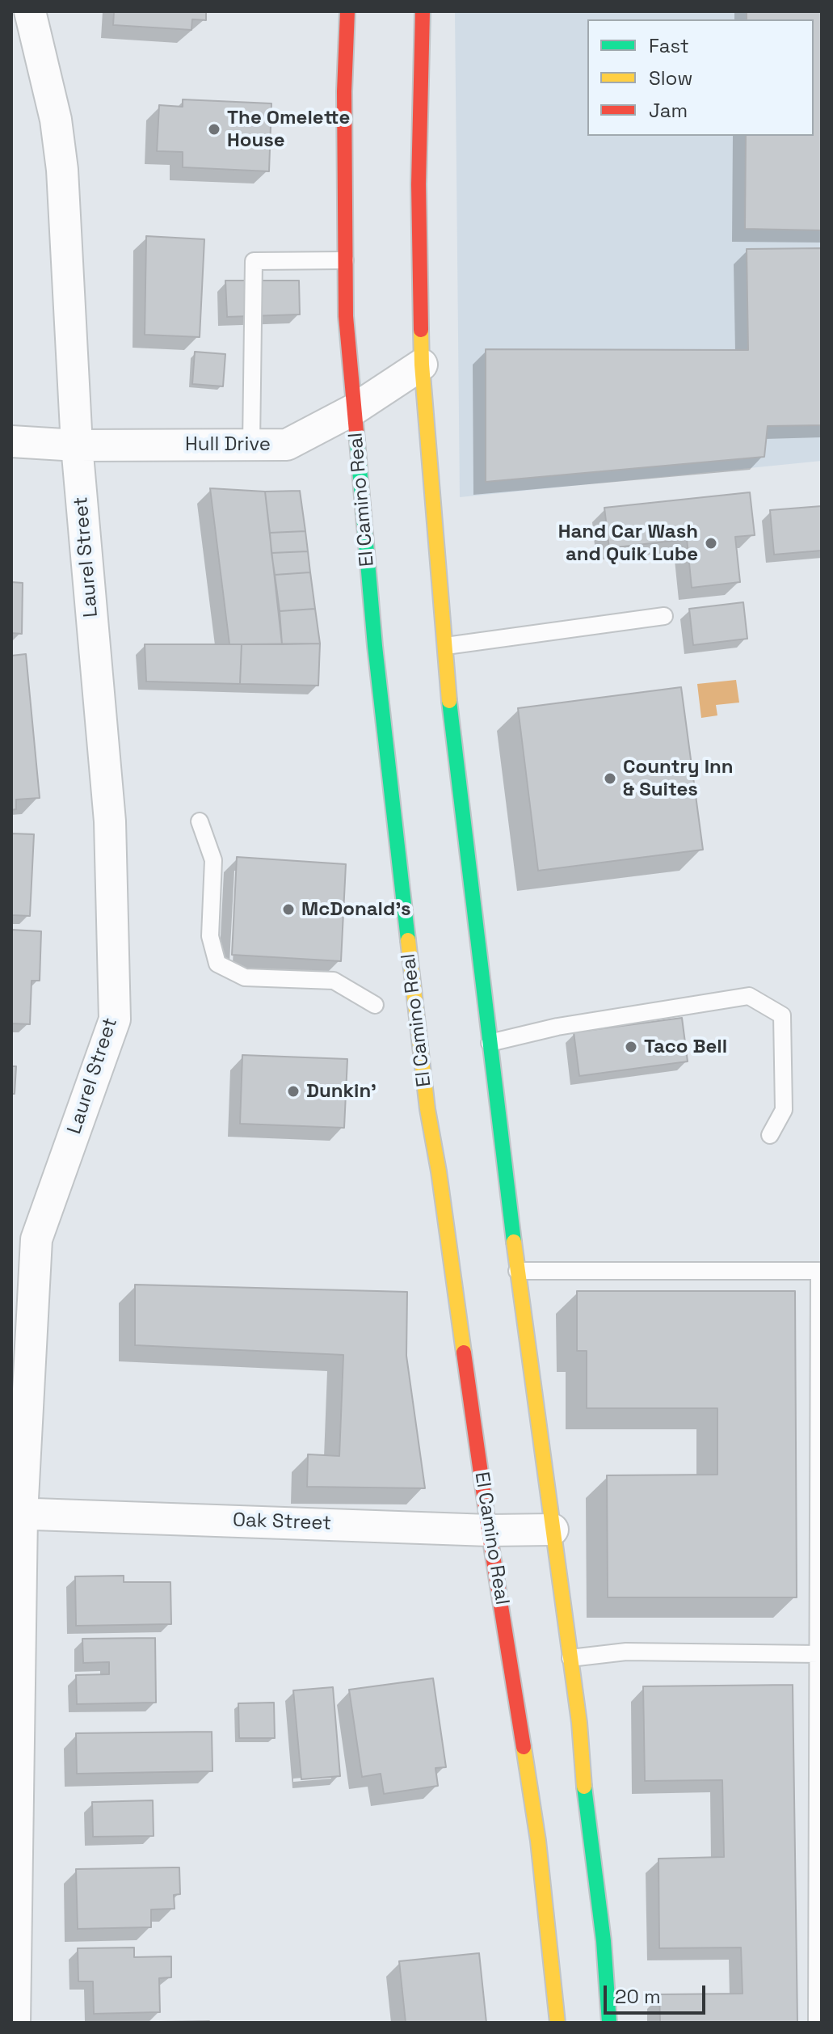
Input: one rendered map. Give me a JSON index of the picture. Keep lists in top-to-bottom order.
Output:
{
  "streets": {
    "main road": ["El Camino Real"],
    "street": ["Hull Drive", "Laurel Street", "Oak Street"]
  },
  "crossings": [
    ["Hull Drive", "El Camino Real"],
    ["Hull Drive", "Laurel Street"],
    ["El Camino Real", "Oak Street"],
    ["Laurel Street", "Oak Street"]
  ],
  "places": [
    "The Omelette House",
    "Hand Car Wash and Quik Lube",
    "Country Inn & Suites",
    "McDonald's",
    "Taco Bell",
    "Dunkin'"
  ],
  "legend": ["Fast", "Slow", "Jam"],
  "scale_bar": "20 m"
}
